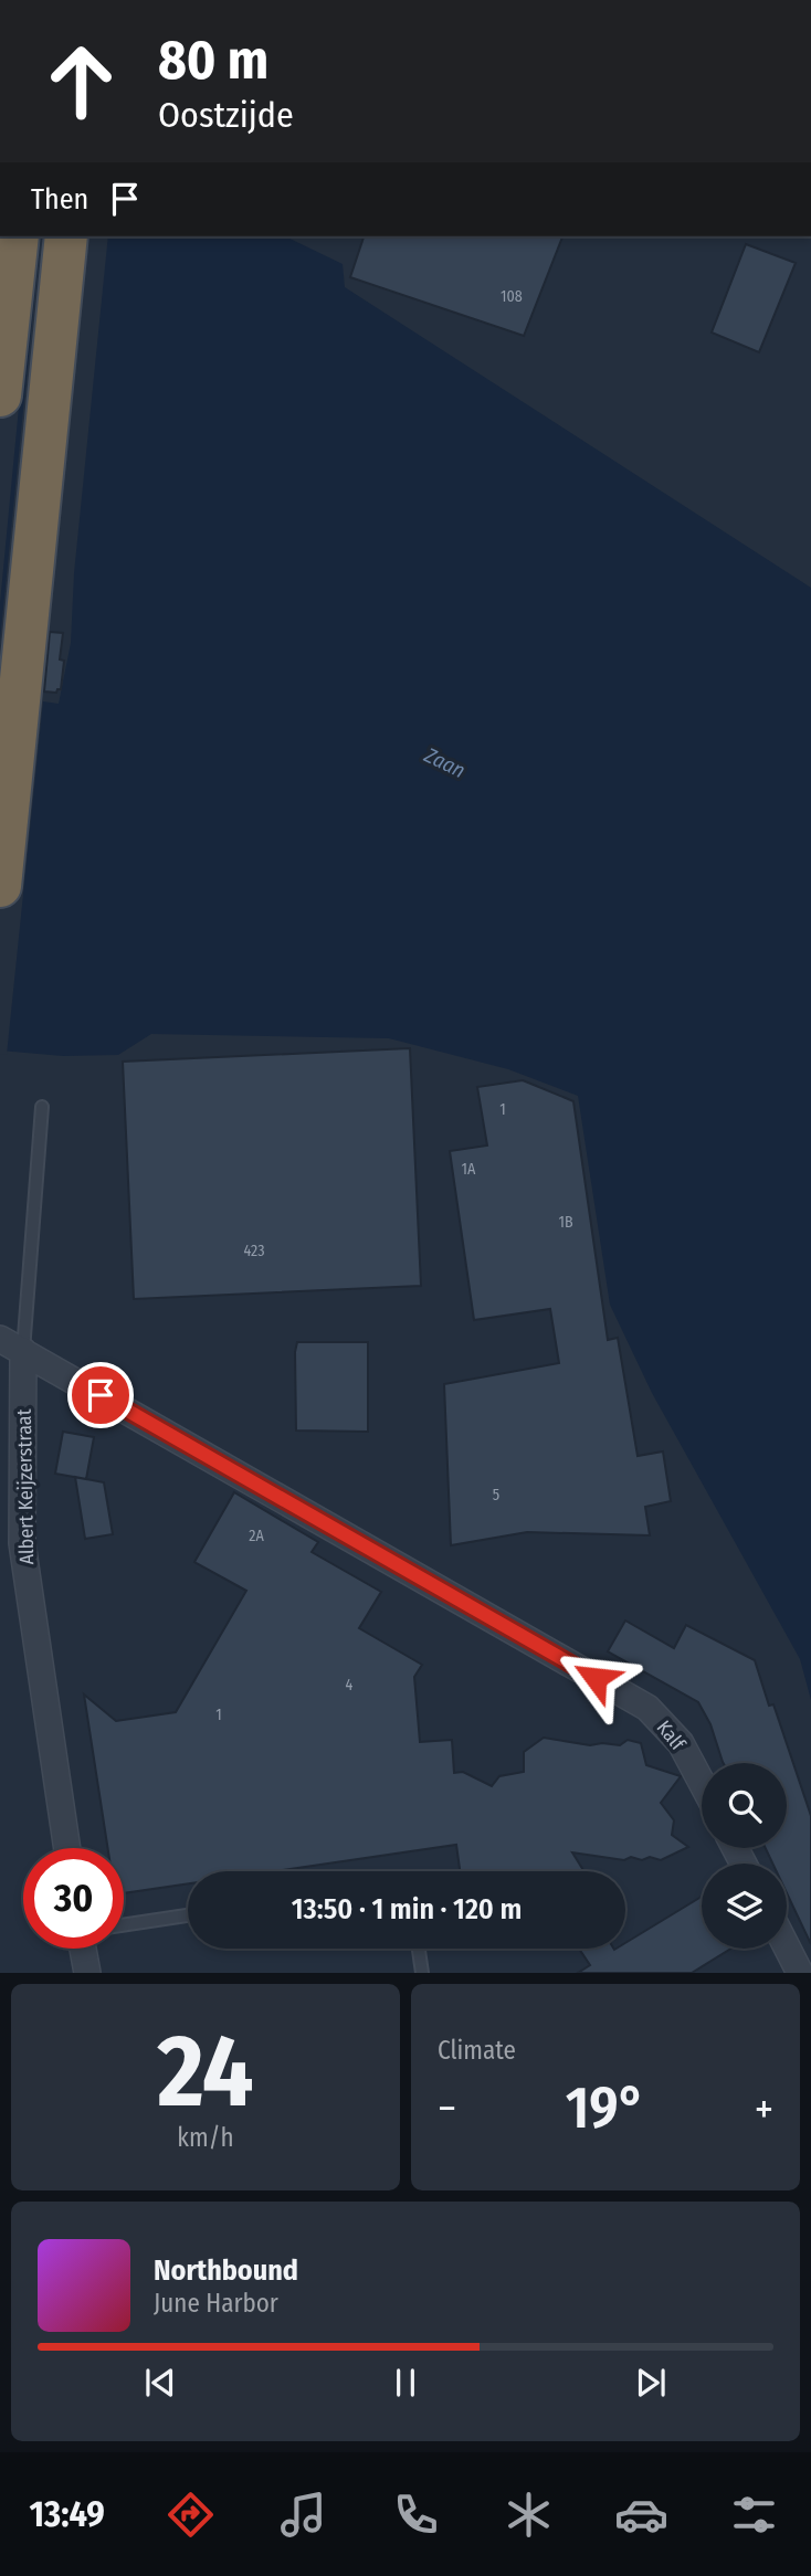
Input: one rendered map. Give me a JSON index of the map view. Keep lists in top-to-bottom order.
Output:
{
  "streets": {
    "street": ["Albert Keijzerstraat", "Kalf"]
  },
  "crossings": [
    ["Albert Keijzerstraat", "Kalf"]
  ],
  "water": ["Zaan"],
  "house_numbers": [
    "108",
    "1",
    "1A",
    "1B",
    "423",
    "5",
    "2A",
    "4",
    "1"
  ],
  "page": {
    "turn": ["80 m", "Oostzijde"],
    "then": "Then",
    "limit": "30",
    "trip": "13:50 · 1 min · 120 m",
    "tile": [
      ["24", "km/h"],
      "Climate"
    ],
    "heat": ["−", "19°", "+"],
    "song": ["Northbound", "June Harbor"],
    "tabs": "13:49"
  }
}
